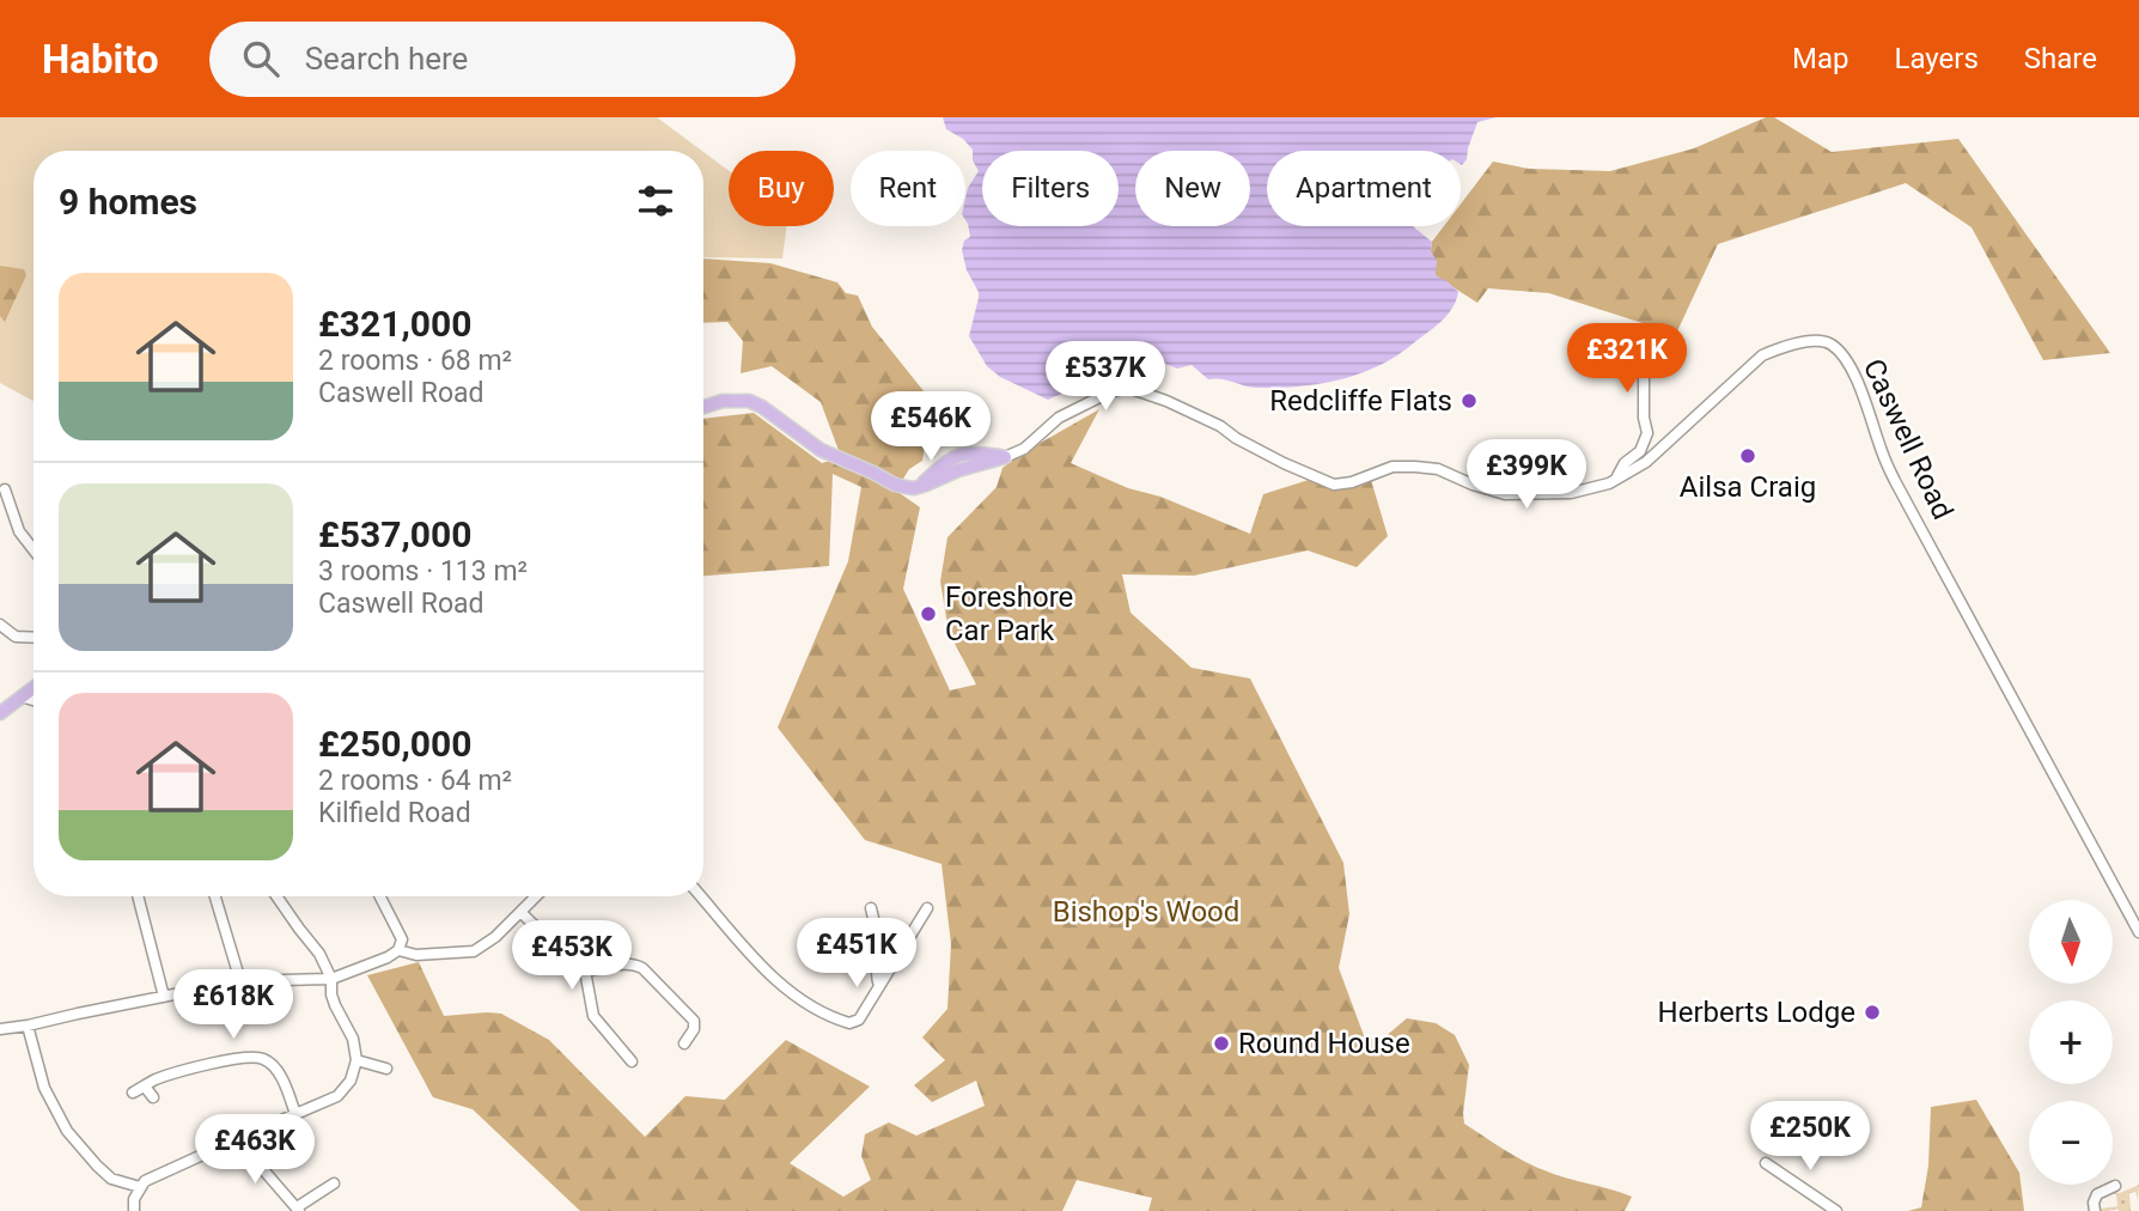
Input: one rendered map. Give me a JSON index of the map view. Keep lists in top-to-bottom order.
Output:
{
  "streets": {
    "main road": ["Caswell Road"]
  },
  "parks": ["Bishop's Wood"],
  "places": [
    "Redcliffe Flats",
    "Ailsa Craig",
    "Foreshore Car Park",
    "Herberts Lodge",
    "Round House"
  ],
  "north": "bottom",
  "page": {
    "header": "Habito",
    "search": "Search here",
    "nav": ["Map", "Layers", "Share"],
    "chip": [
      "Buy",
      "Rent",
      "Filters",
      "New",
      "Apartment"
    ],
    "heading": "9 homes",
    "list": [
      {
        "name": "£321,000",
        "note": "2 rooms · 68 m² · Caswell Road"
      },
      {
        "name": "£537,000",
        "note": "3 rooms · 113 m² · Caswell Road"
      },
      {
        "name": "£250,000",
        "note": "2 rooms · 64 m² · Kilfield Road"
      }
    ],
    "price": [
      "£321K",
      "£537K",
      "£546K",
      "£399K",
      "£451K",
      "£453K",
      "£618K",
      "£250K",
      "£463K"
    ],
    "map_buttons": ["+", "−"]
  }
}
